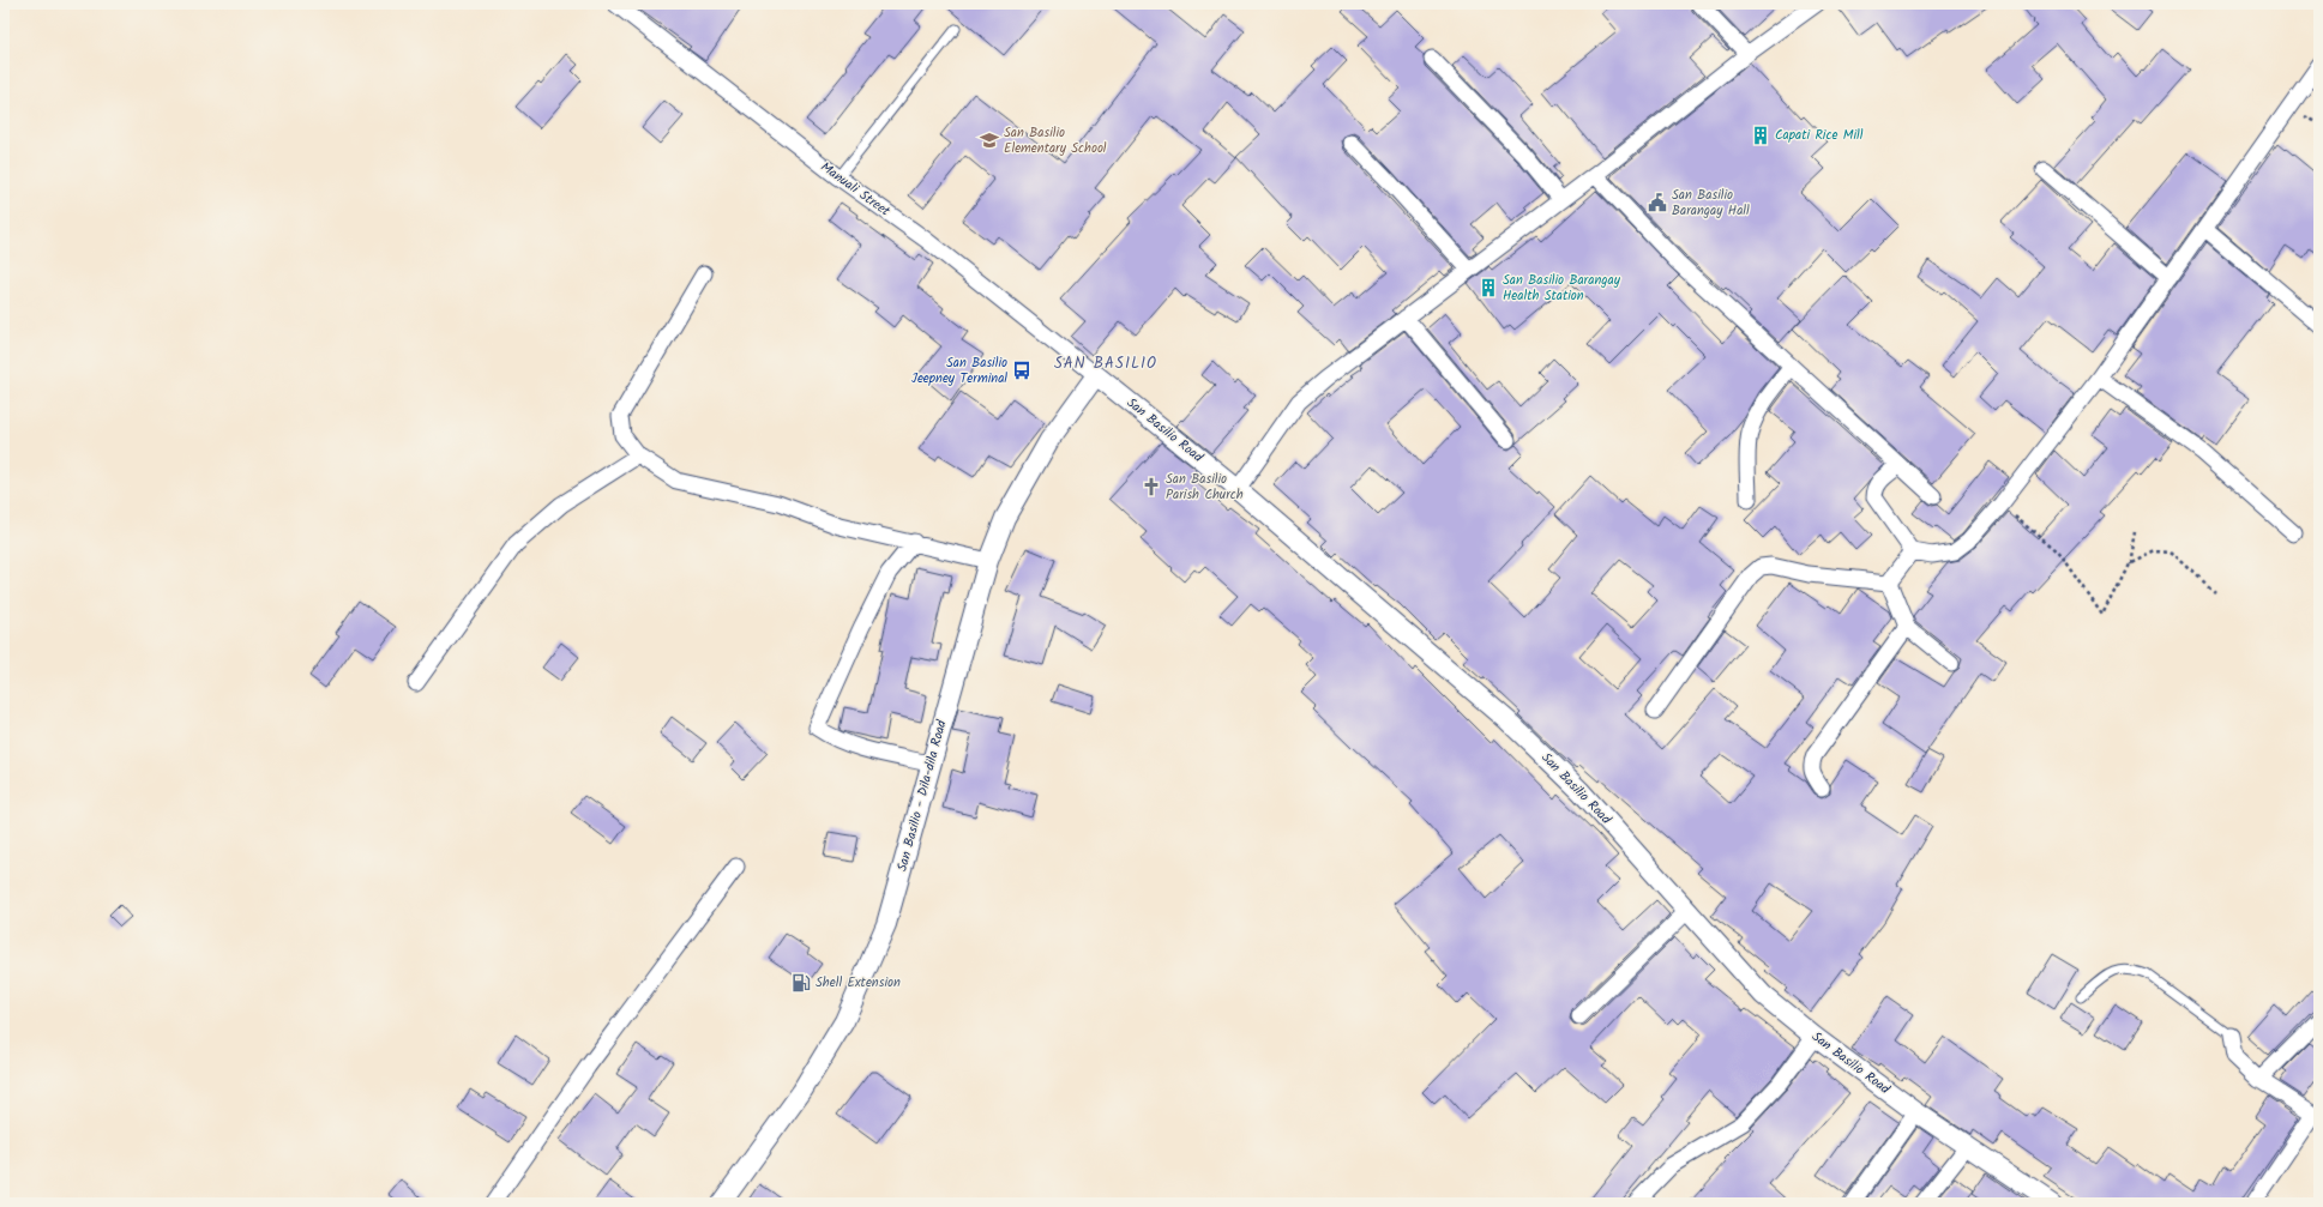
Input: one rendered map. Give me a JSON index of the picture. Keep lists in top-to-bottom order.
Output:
{
  "streets": {
    "street": ["Manuali Street", "San Basilio Road", "San Basilio - Dila-dila Road"]
  },
  "crossings": [
    ["Manuali Street", "San Basilio Road"],
    ["Manuali Street", "San Basilio - Dila-dila Road"],
    ["San Basilio Road", "San Basilio - Dila-dila Road"]
  ],
  "districts": ["SAN BASILIO"],
  "places": {
    "building": ["Capati Rice Mill", "San Basilio Barangay Health Station"],
    "school or university": ["San Basilio Elementary School"],
    "public building": ["San Basilio Barangay Hall"],
    "bus stop": ["San Basilio Jeepney Terminal"],
    "church": ["San Basilio Parish Church"],
    "fuel station": ["Shell Extension"]
  }
}
